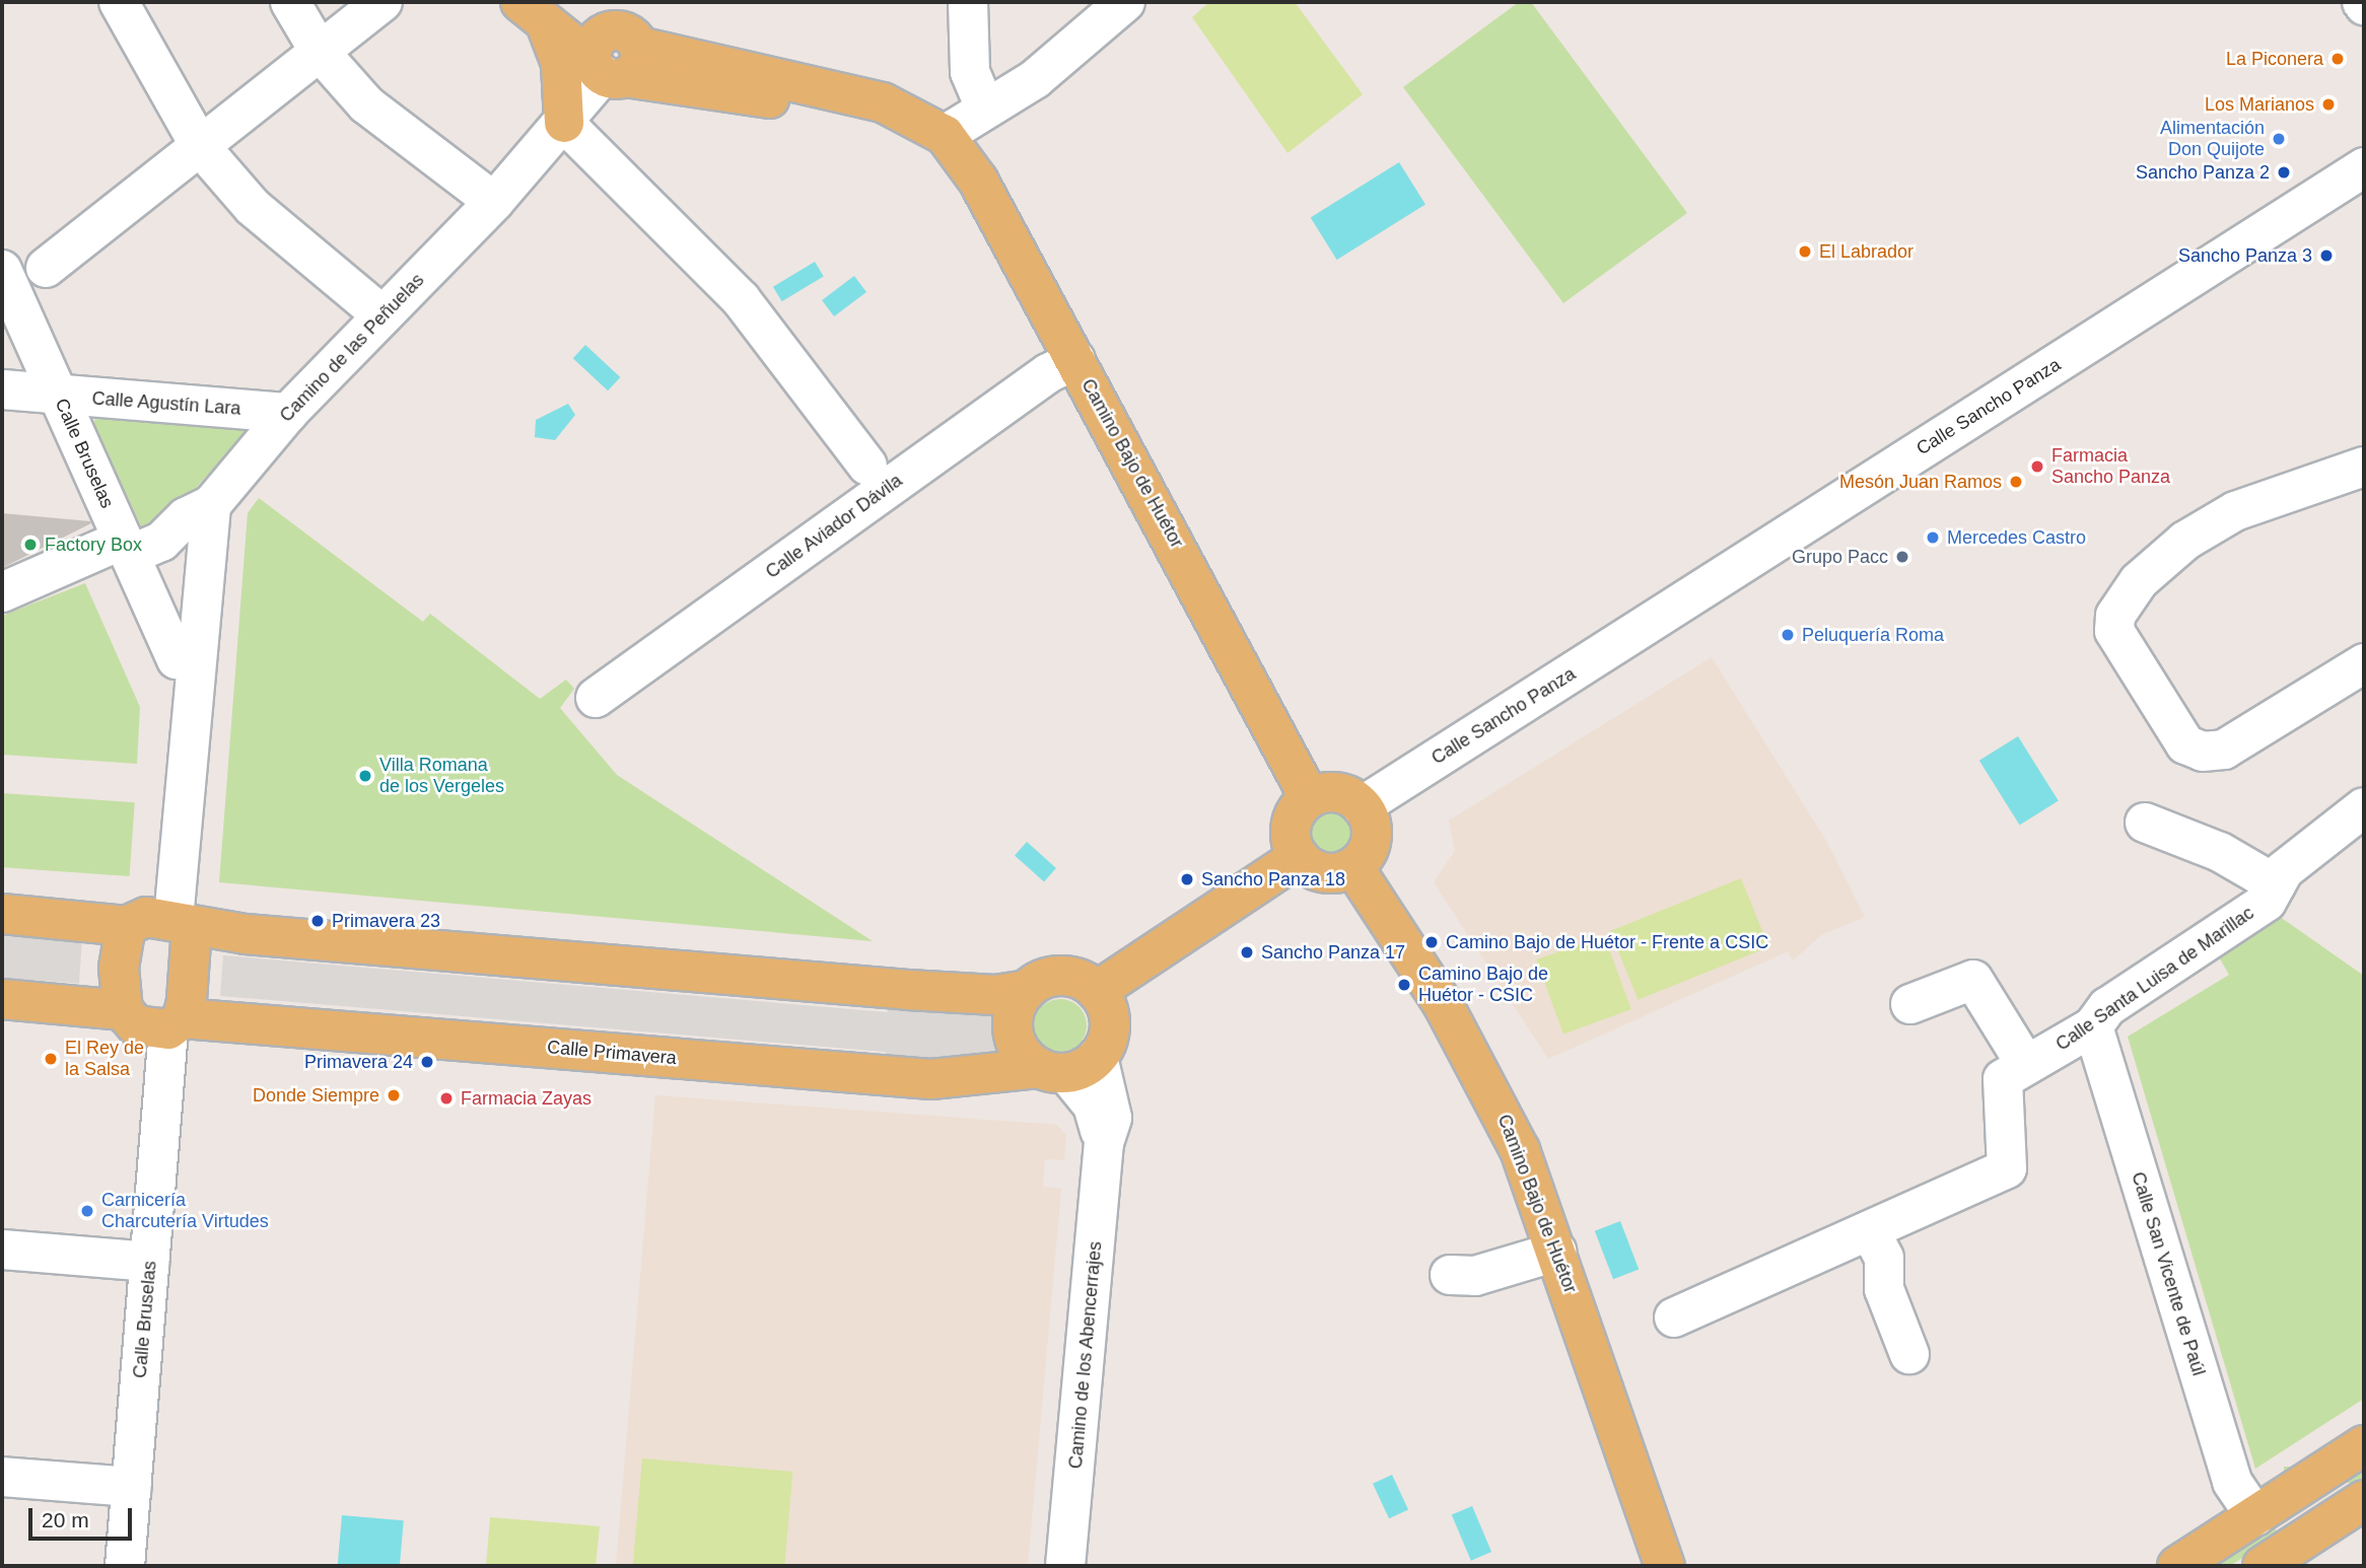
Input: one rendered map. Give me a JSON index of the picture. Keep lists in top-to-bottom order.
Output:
{
  "streets": {
    "main road": ["Camino Bajo de Huétor", "Calle Primavera"],
    "street": [
      "Camino de las Peñuelas",
      "Calle Agustín Lara",
      "Calle Sancho Panza",
      "Calle Bruselas",
      "Calle Aviador Dávila",
      "Calle Santa Luisa de Marillac",
      "Calle San Vicente de Paúl",
      "Camino de los Abencerrajes"
    ]
  },
  "crossings": [
    ["Camino de las Peñuelas", "Calle Agustín Lara"],
    ["Camino de las Peñuelas", "Calle Bruselas"],
    ["Camino de las Peñuelas", "Camino Bajo de Huétor"],
    ["Calle Agustín Lara", "Calle Bruselas"],
    ["Calle Sancho Panza", "Camino Bajo de Huétor"],
    ["Calle Bruselas", "Calle Primavera"],
    ["Camino Bajo de Huétor", "Calle Aviador Dávila"],
    ["Calle Santa Luisa de Marillac", "Calle San Vicente de Paúl"],
    ["Calle Primavera", "Camino de los Abencerrajes"]
  ],
  "places": [
    "La Piconera",
    "Los Marianos",
    "Alimentación Don Quijote",
    "Sancho Panza 2",
    "El Labrador",
    "Sancho Panza 3",
    "Farmacia Sancho Panza",
    "Mesón Juan Ramos",
    "Mercedes Castro",
    "Factory Box",
    "Grupo Pacc",
    "Peluquería Roma",
    "Villa Romana de los Vergeles",
    "Sancho Panza 18",
    "Primavera 23",
    "Camino Bajo de Huétor - Frente a CSIC",
    "Sancho Panza 17",
    "Camino Bajo de Huétor - CSIC",
    "El Rey de la Salsa",
    "Primavera 24",
    "Donde Siempre",
    "Farmacia Zayas",
    "Carnicería Charcutería Virtudes"
  ],
  "scale_bar": "20 m"
}
